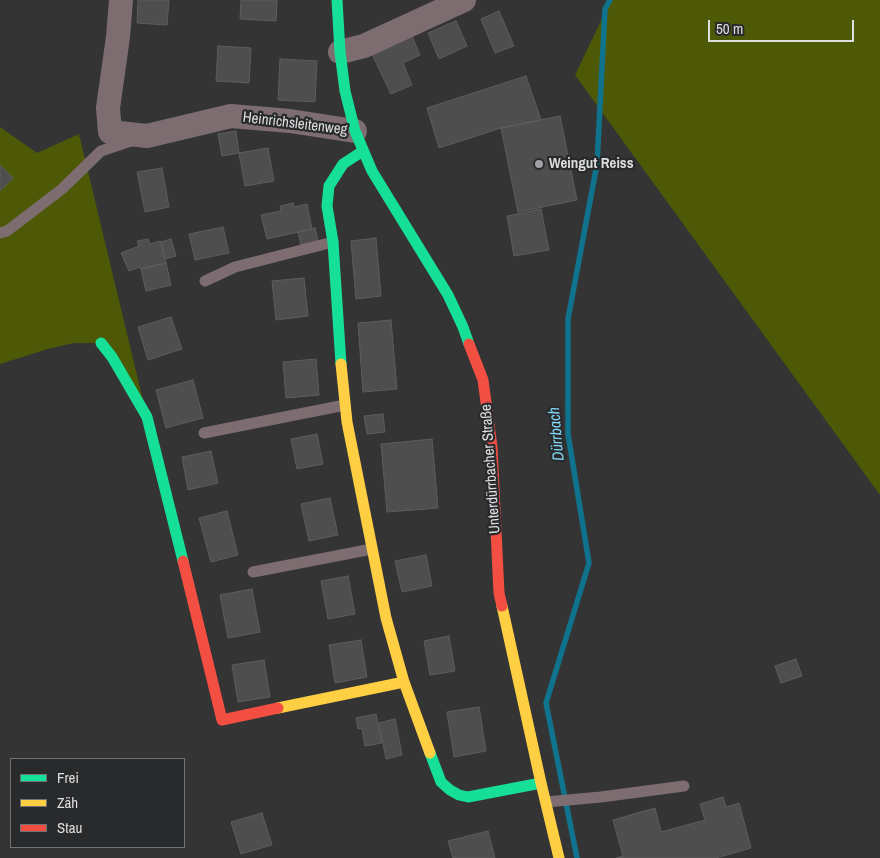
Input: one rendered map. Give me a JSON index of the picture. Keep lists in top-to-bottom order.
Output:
{
  "streets": {
    "street": ["Heinrichsleitenweg", "Unterdürrbacher Straße"]
  },
  "crossings": [
    ["Heinrichsleitenweg", "Unterdürrbacher Straße"]
  ],
  "water": ["Dürrbach"],
  "places": ["Weingut Reiss"],
  "legend": ["Frei", "Zäh", "Stau"],
  "scale_bar": "50 m"
}
